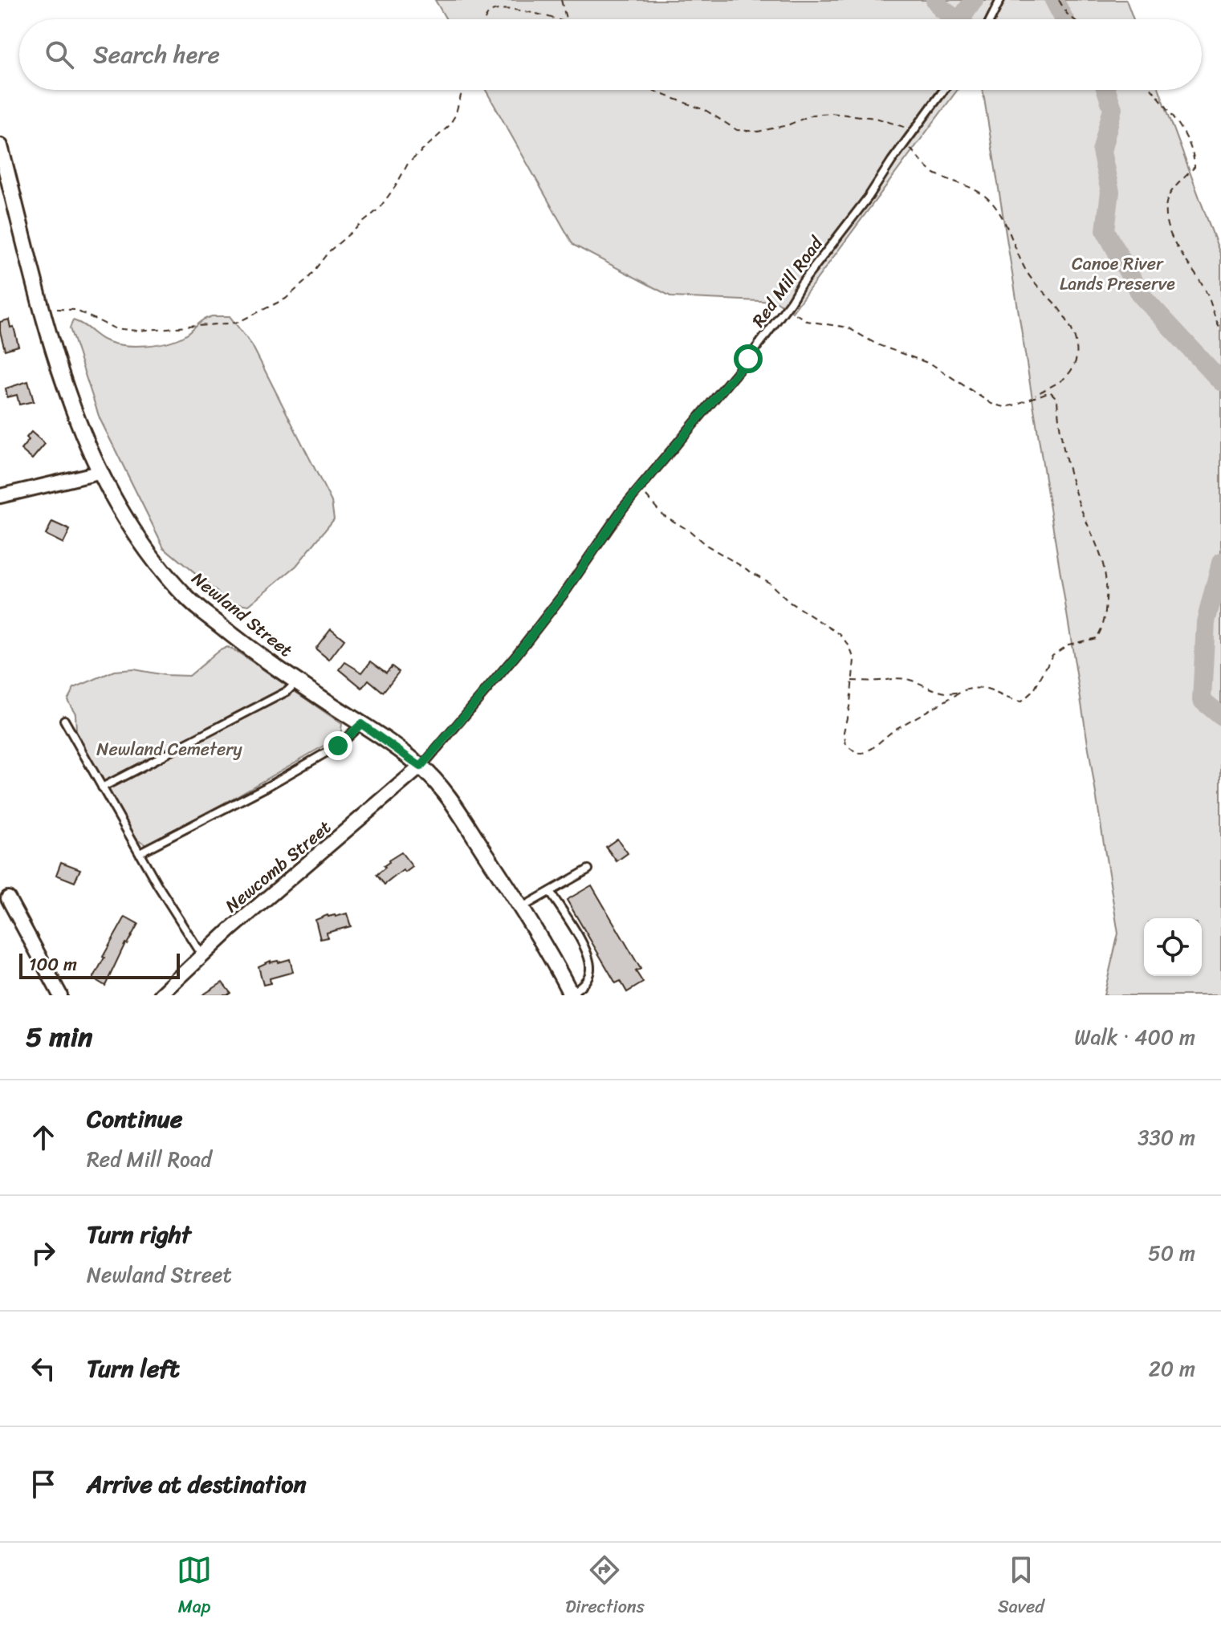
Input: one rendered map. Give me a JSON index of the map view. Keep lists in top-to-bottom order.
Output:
{
  "streets": {
    "street": ["Newland Street", "Newcomb Street"],
    "lane": ["Red Mill Road"]
  },
  "crossings": [
    ["Red Mill Road", "Newland Street"],
    ["Red Mill Road", "Newcomb Street"],
    ["Newland Street", "Newcomb Street"]
  ],
  "parks": ["Canoe River Lands Preserve", "Newland Cemetery"],
  "scale_bar": "100 m",
  "page": {
    "search": "Search here",
    "scale": "100 m",
    "heading": ["5 min", "Walk · 400 m"],
    "list": [
      ["Continue", "Red Mill Road", "330 m"],
      ["Turn right", "Newland Street", "50 m"],
      ["Turn left", "20 m"],
      "Arrive at destination"
    ],
    "nav": ["Map", "Directions", "Saved"]
  }
}
